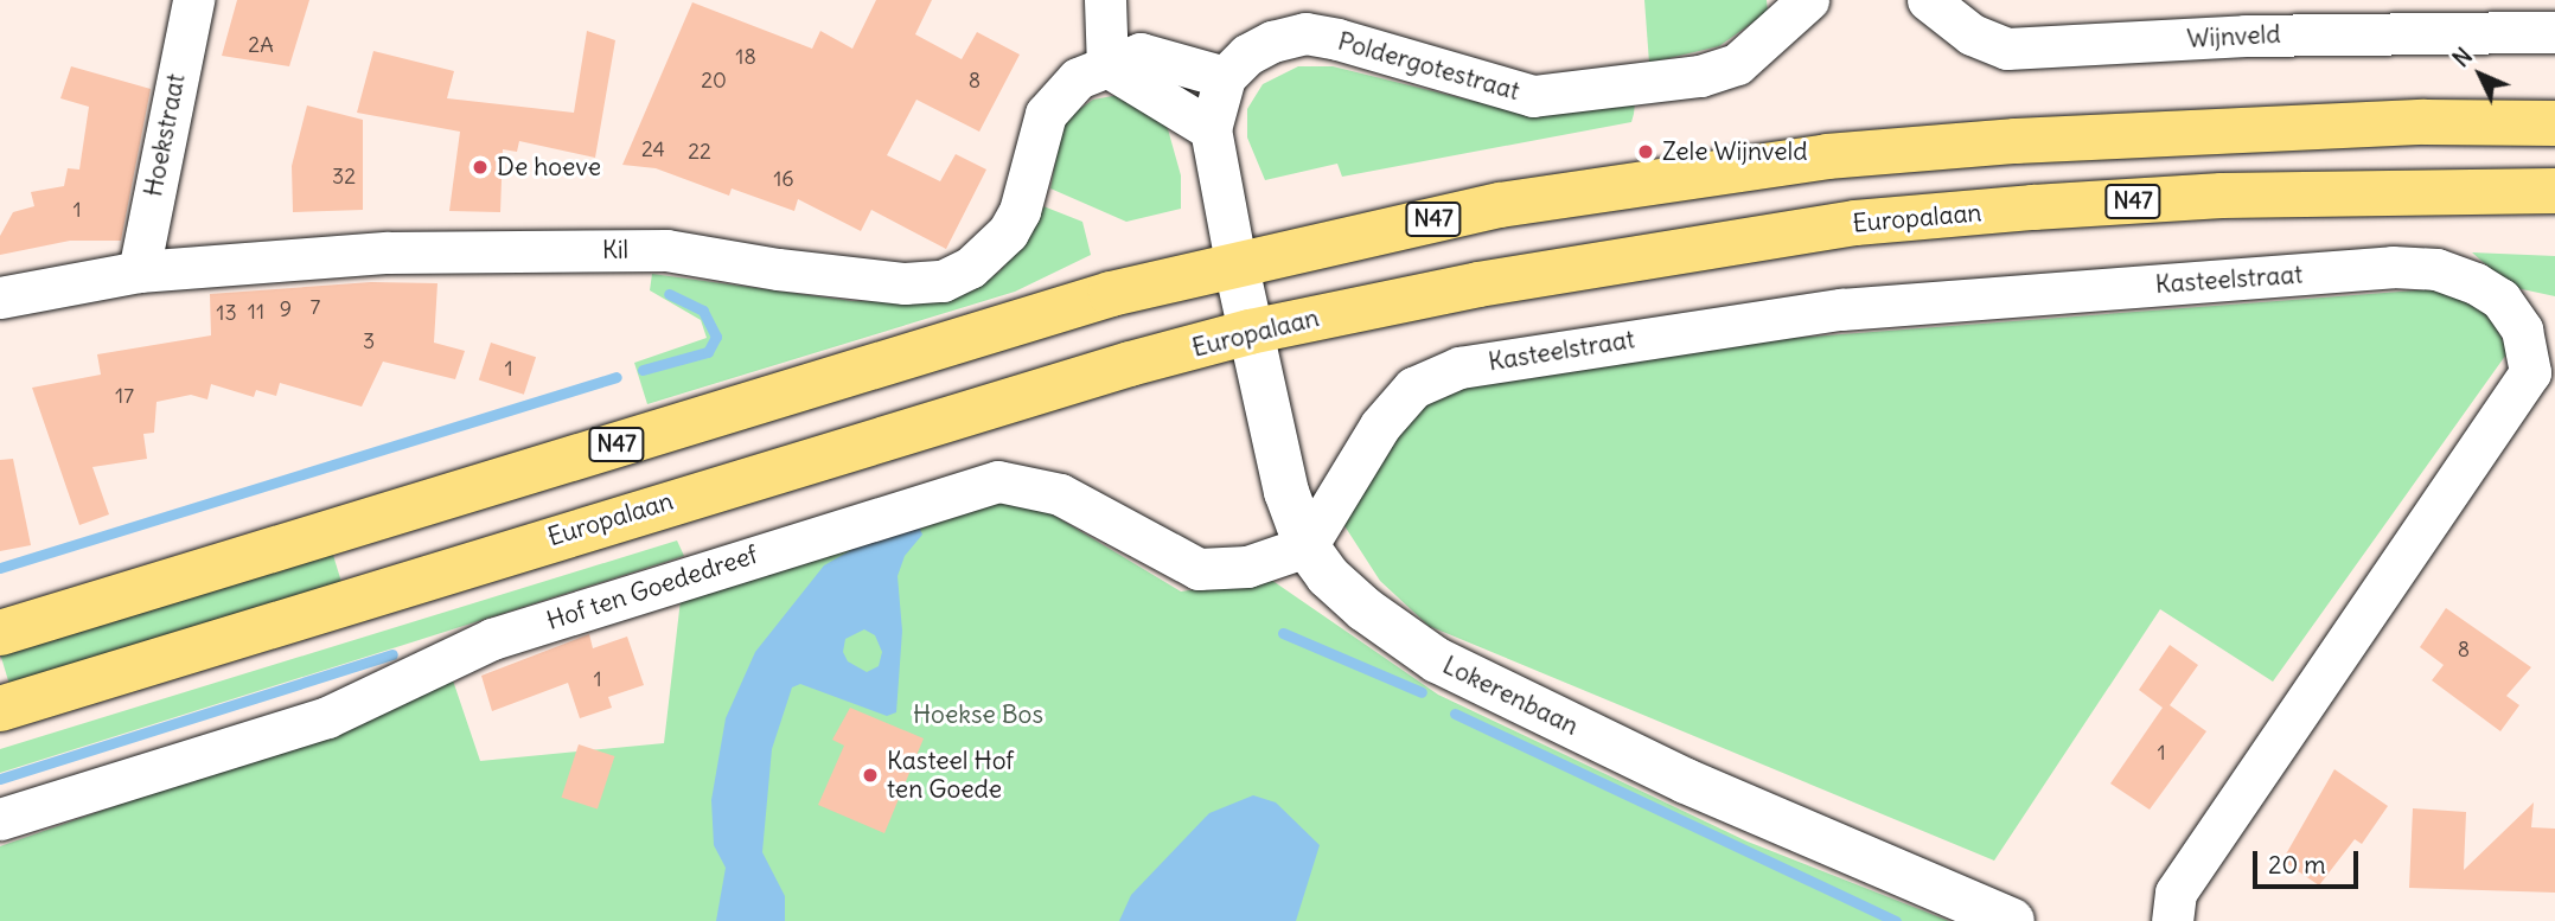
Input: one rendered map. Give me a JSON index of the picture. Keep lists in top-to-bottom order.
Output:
{
  "streets": {
    "highway": ["N47", "Europalaan"],
    "street": [
      "Wijnveld",
      "Poldergotestraat",
      "Hoekstraat",
      "Kil",
      "Kasteelstraat",
      "Hof ten Goededreef",
      "Lokerenbaan"
    ]
  },
  "crossings": [
    ["Poldergotestraat", "Kil"],
    ["Hoekstraat", "Kil"],
    ["N47", "Lokerenbaan"],
    ["Europalaan", "Lokerenbaan"],
    ["Kasteelstraat", "Hof ten Goededreef"],
    ["Kasteelstraat", "Lokerenbaan"],
    ["Hof ten Goededreef", "Lokerenbaan"]
  ],
  "parks": ["Hoekse Bos"],
  "places": ["Zele Wijnveld", "De hoeve", "Kasteel Hof ten Goede"],
  "house_numbers": [
    "2A",
    "18",
    "20",
    "8",
    "24",
    "22",
    "32",
    "16",
    "1",
    "7",
    "9",
    "11",
    "13",
    "3",
    "1",
    "17",
    "8",
    "1",
    "1"
  ],
  "scale_bar": "20 m",
  "north": "top left"
}
